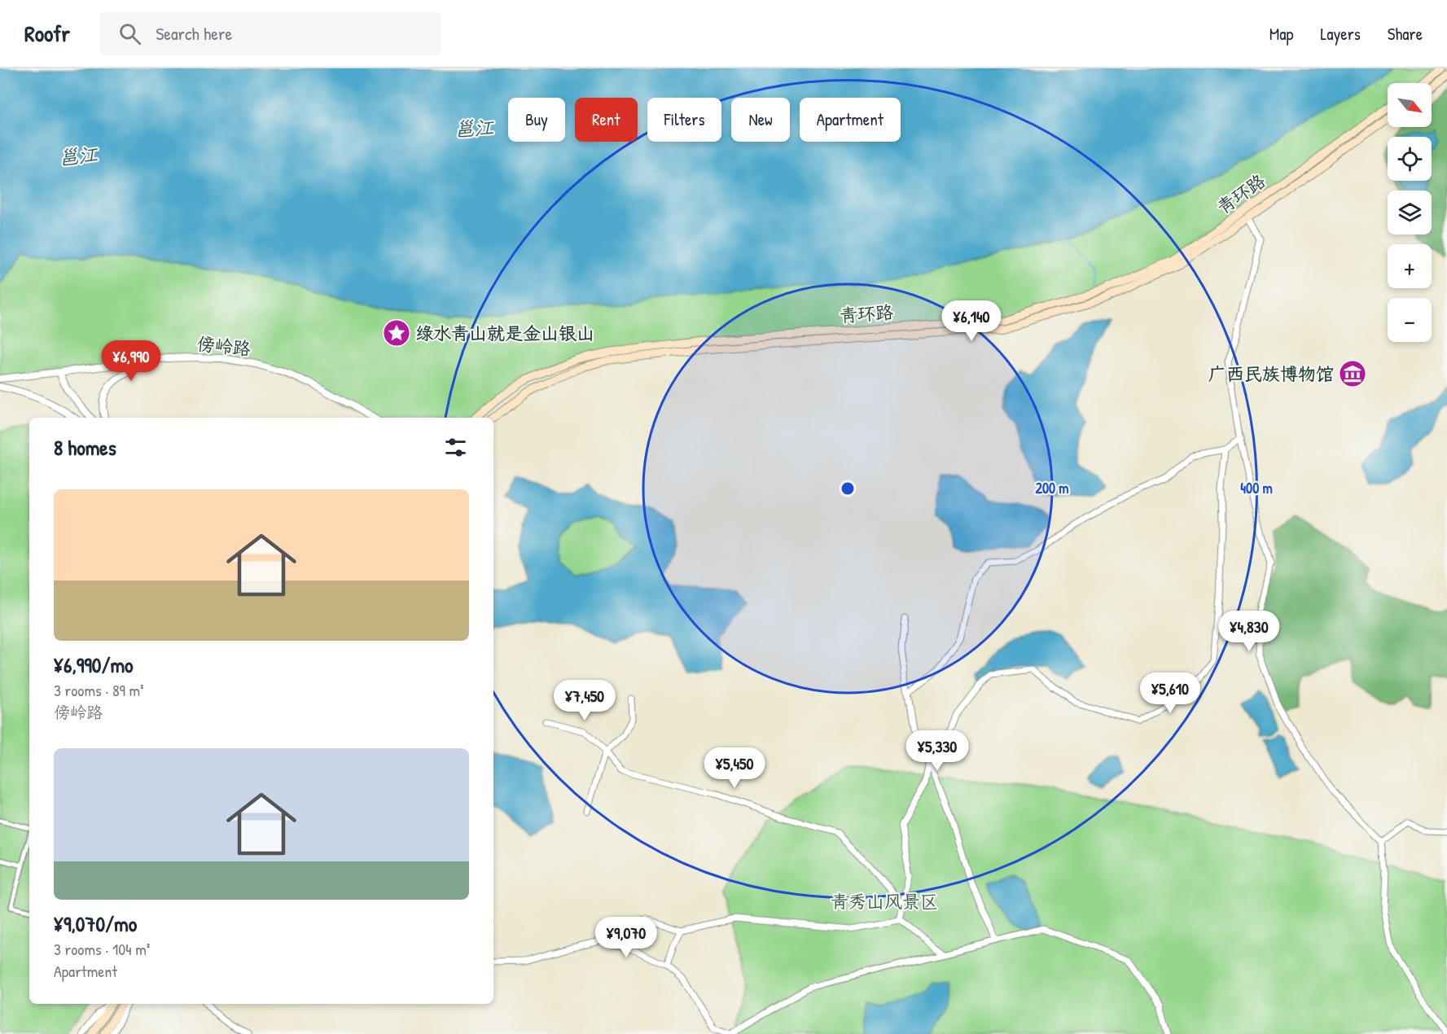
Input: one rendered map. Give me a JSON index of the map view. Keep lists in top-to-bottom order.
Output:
{
  "streets": {
    "main road": ["青环路"],
    "street": ["傍岭路"]
  },
  "water": ["邕江"],
  "parks": ["青秀山风景区"],
  "places": {
    "place": ["绿水青山就是金山银山"],
    "museum": ["广西民族博物馆"]
  },
  "north": "bottom right",
  "page": {
    "header": "Roofr",
    "search": "Search here",
    "nav": ["Map", "Layers", "Share"],
    "map_buttons": ["+", "−"],
    "chip": [
      "Buy",
      "Rent",
      "Filters",
      "New",
      "Apartment"
    ],
    "price": [
      "¥6,140",
      "¥6,990",
      "¥4,830",
      "¥5,610",
      "¥7,450",
      "¥5,330",
      "¥5,450",
      "¥9,070"
    ],
    "heading": "8 homes",
    "list": [
      {
        "name": "¥6,990/mo",
        "note": "3 rooms · 89 m² · 傍岭路"
      },
      {
        "name": "¥9,070/mo",
        "note": "3 rooms · 104 m² · Apartment"
      }
    ]
  },
  "rings": ["200 m", "400 m"]
}
